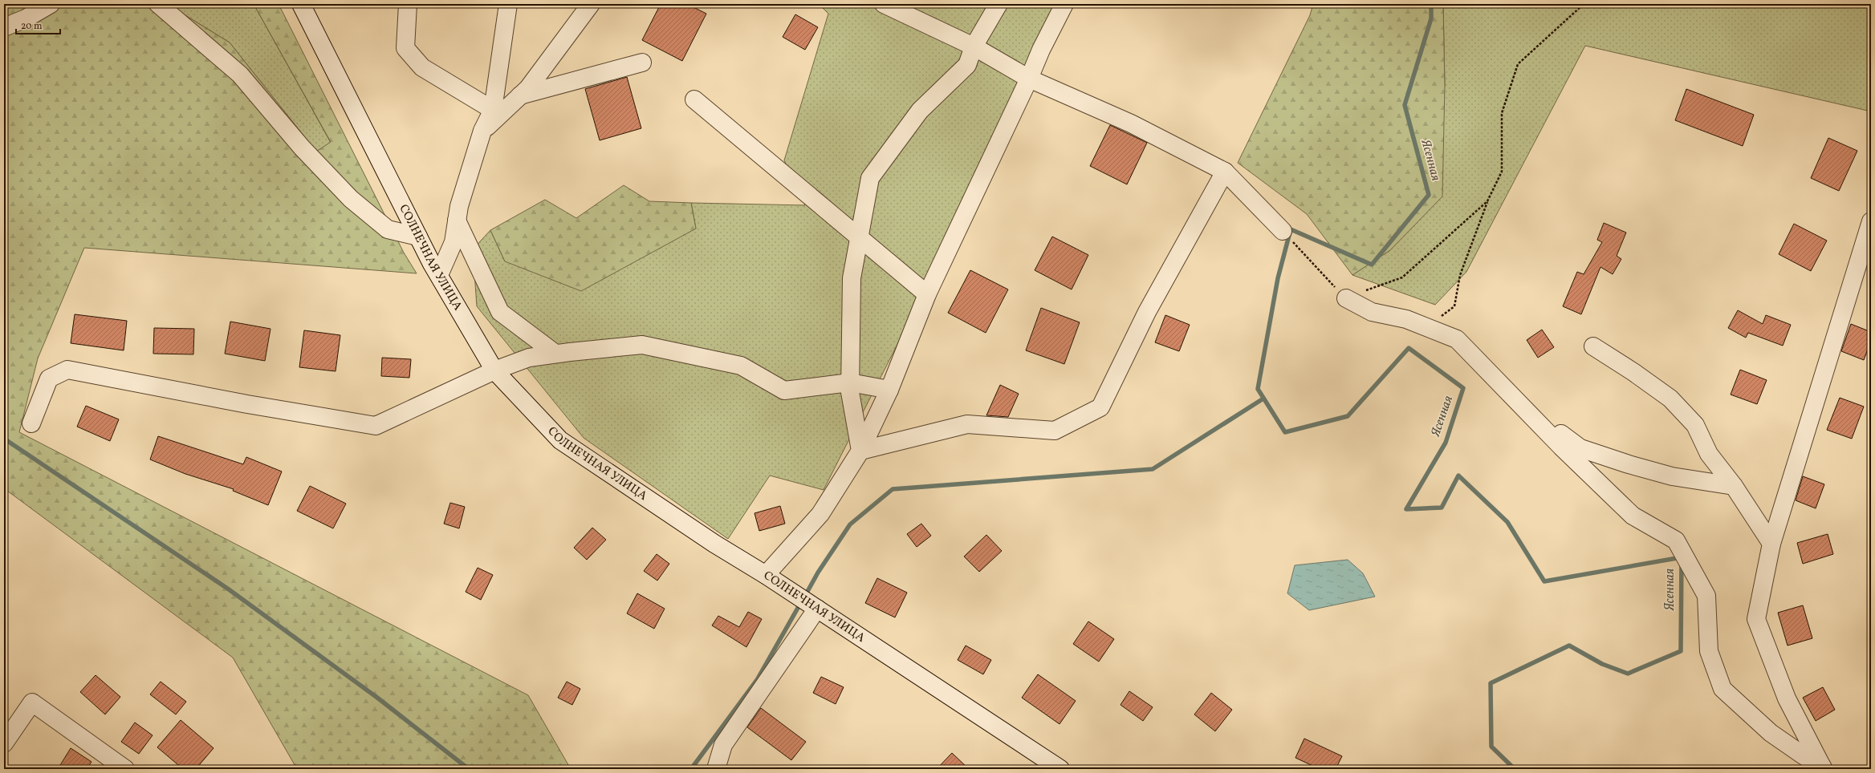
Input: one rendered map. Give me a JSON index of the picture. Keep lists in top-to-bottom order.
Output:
{
  "streets": {
    "street": ["СОЛНЕЧНАЯ УЛИЦА"]
  },
  "water": ["Ясенная"],
  "scale_bar": "20 m"
}
